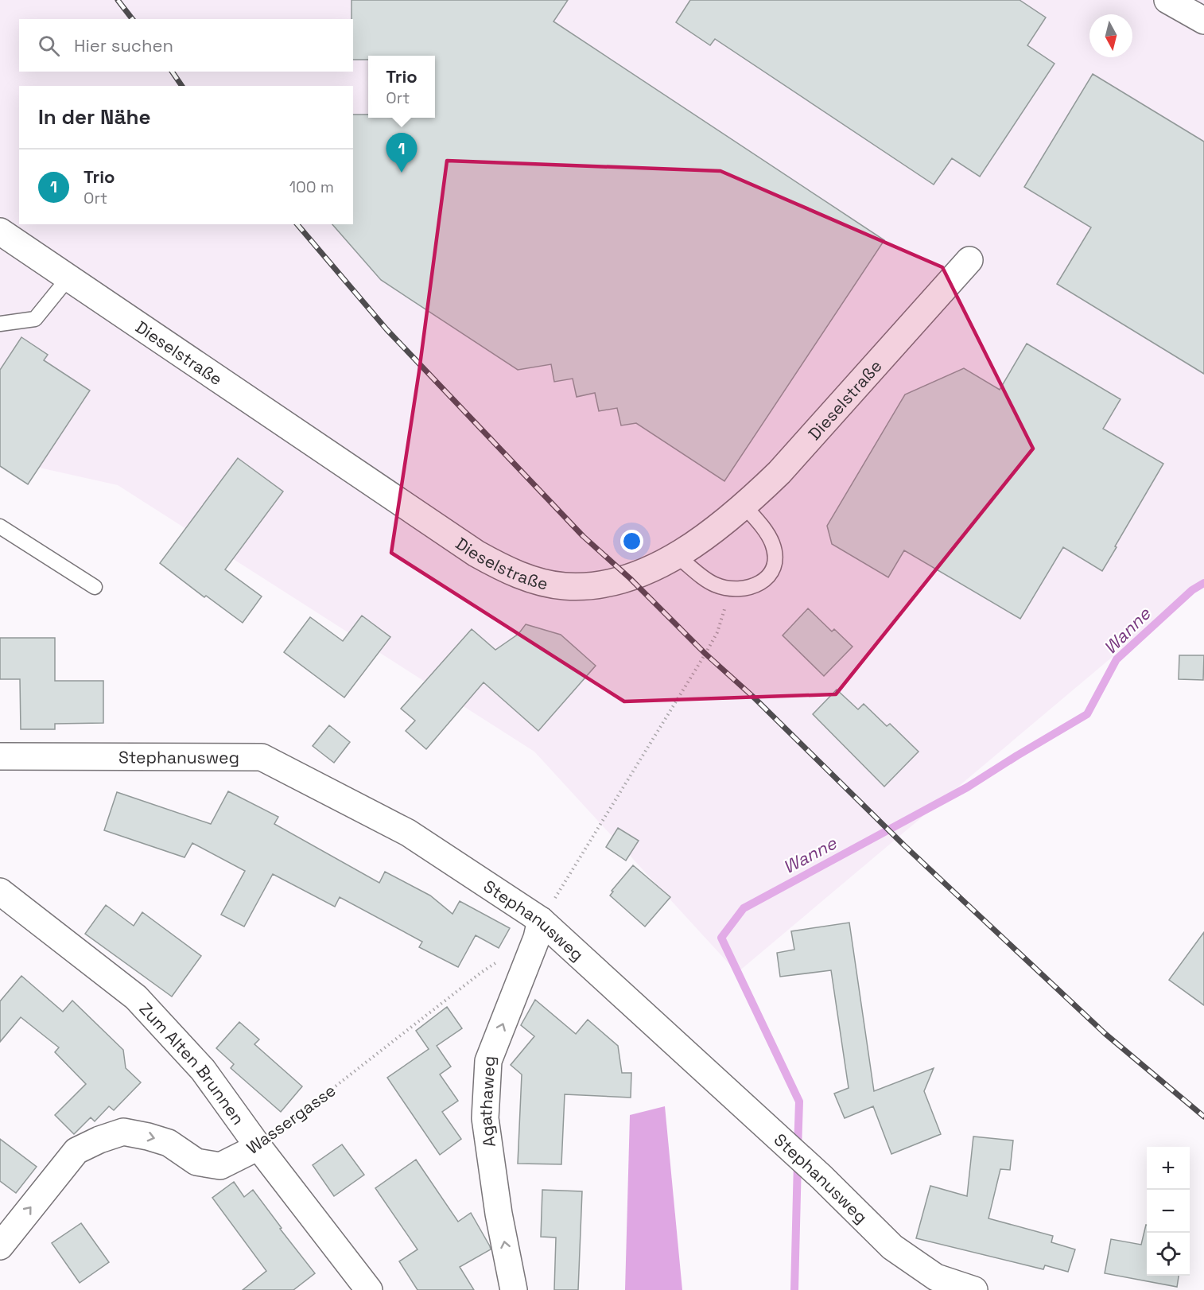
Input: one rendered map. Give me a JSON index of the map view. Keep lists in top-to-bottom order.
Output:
{
  "streets": {
    "street": [
      "Dieselstraße",
      "Stephanusweg",
      "Zum Alten Brunnen",
      "Agathaweg",
      "Wassergasse"
    ]
  },
  "crossings": [
    ["Stephanusweg", "Agathaweg"],
    ["Zum Alten Brunnen", "Wassergasse"]
  ],
  "one_way": ["Agathaweg", "Wassergasse"],
  "water": ["Wanne"],
  "north": "bottom",
  "page": {
    "search": "Hier suchen",
    "popup": ["Trio", "Ort"],
    "heading": "In der Nähe",
    "pins": "1",
    "list": [
      {
        "mark": "1",
        "name": "Trio",
        "note": "Ort",
        "value": "100 m"
      }
    ],
    "map_buttons": ["+", "−"]
  }
}
